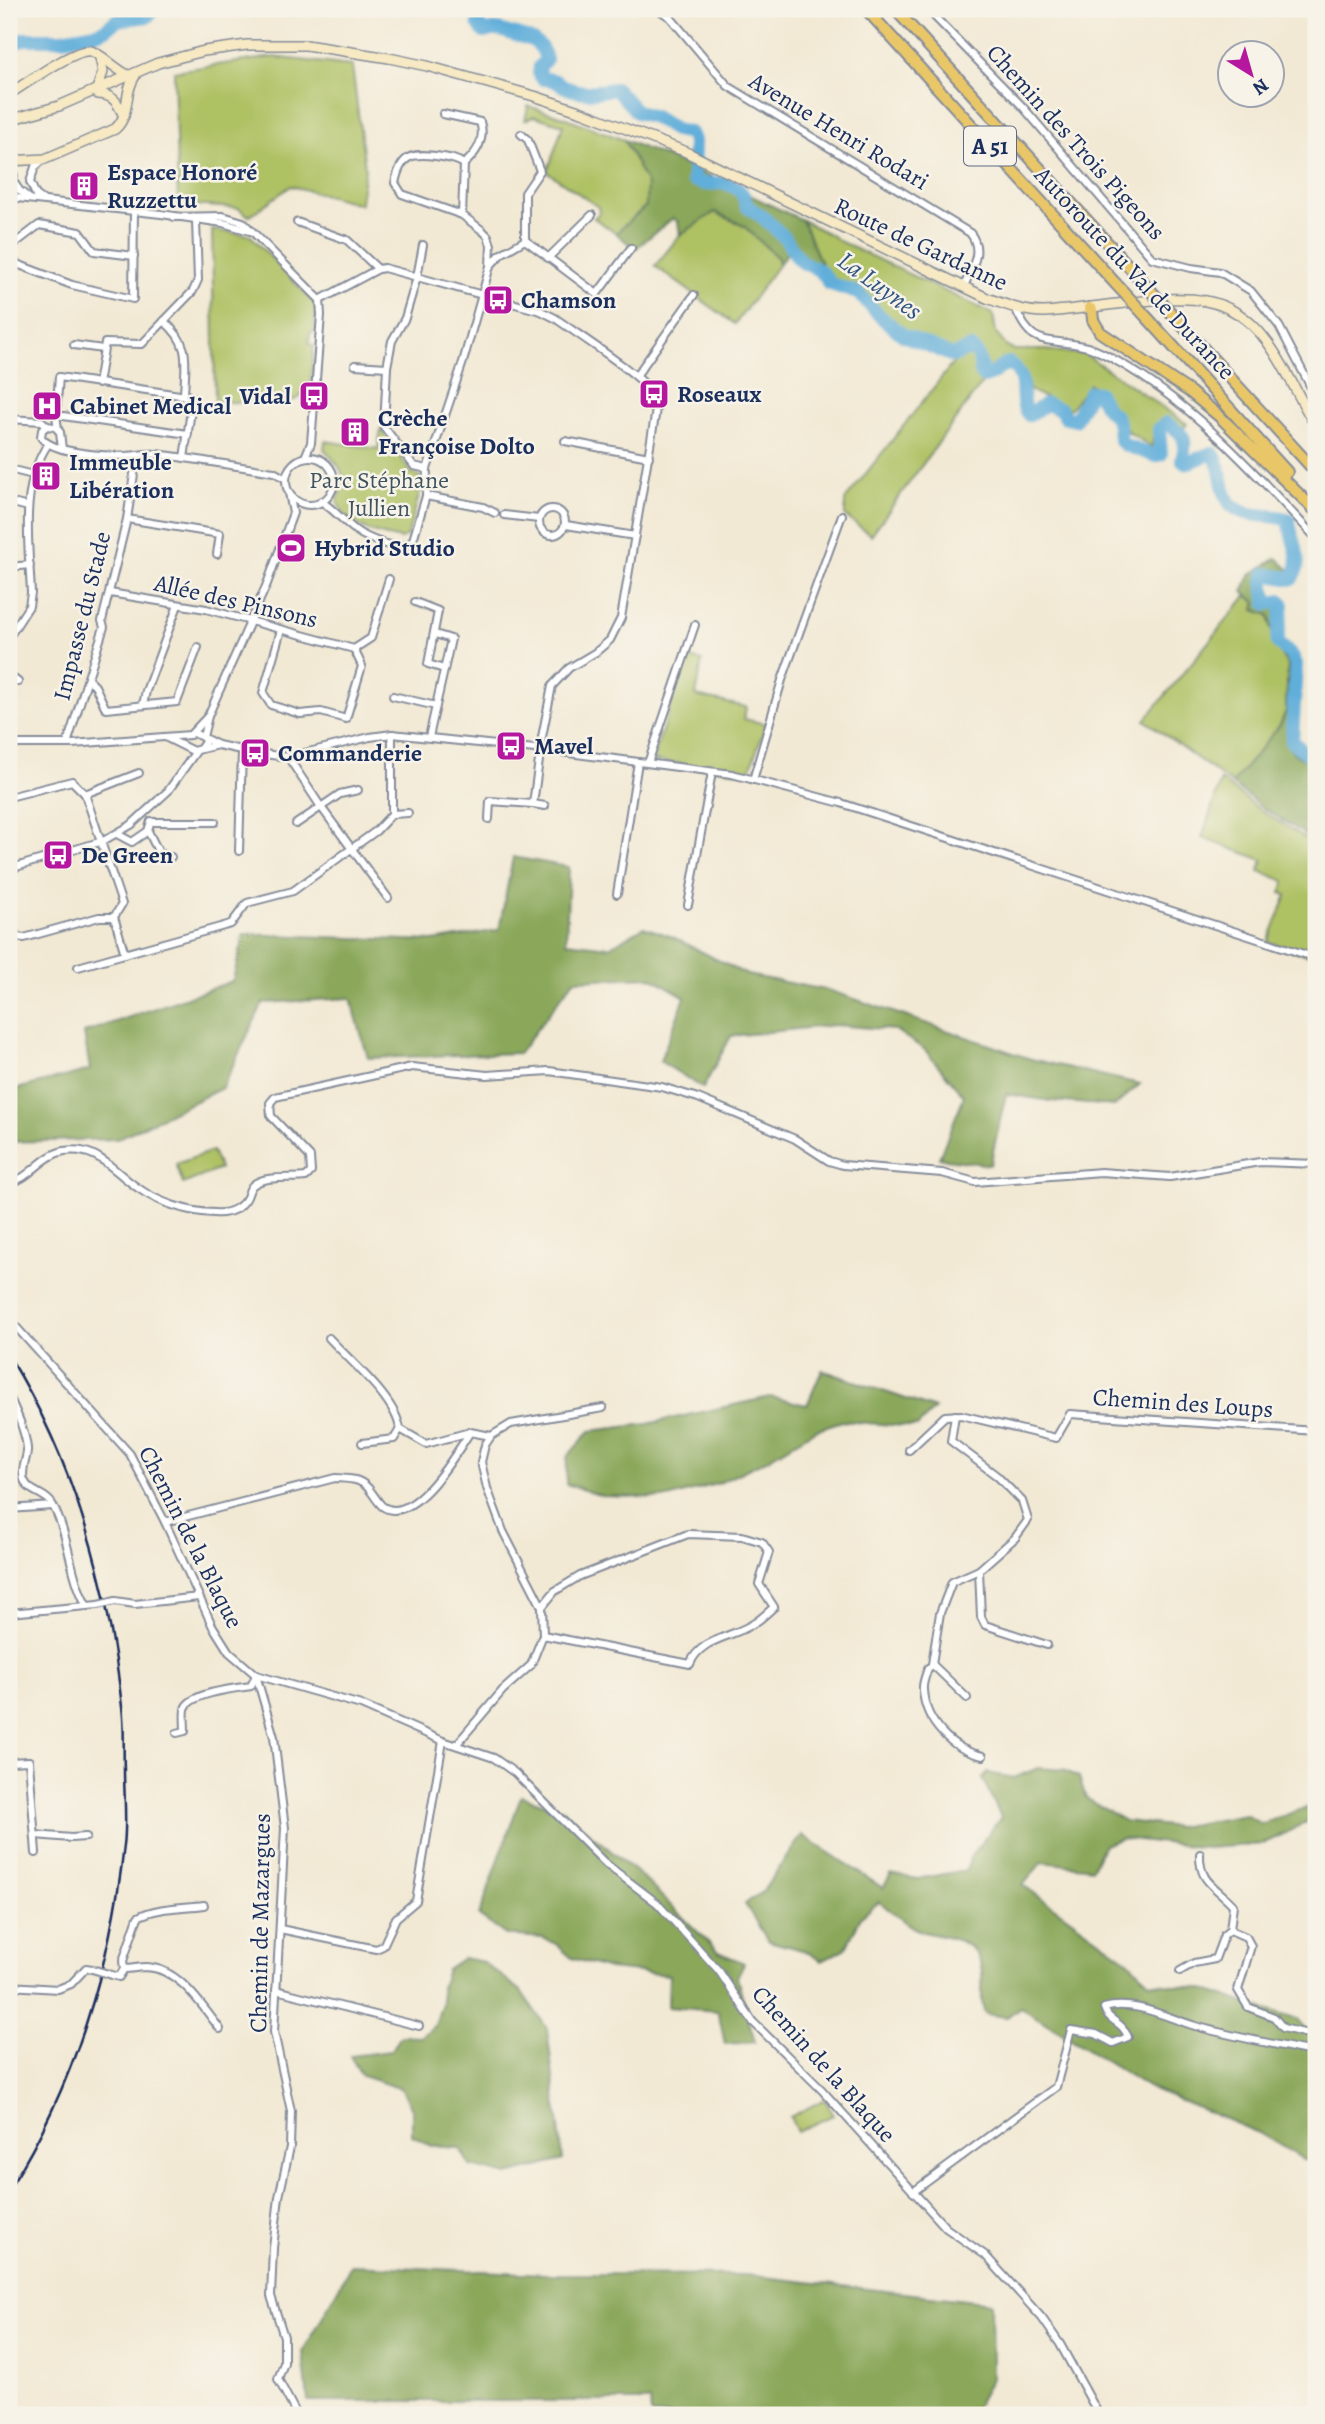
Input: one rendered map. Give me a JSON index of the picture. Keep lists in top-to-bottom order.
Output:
{
  "streets": {
    "highway": ["A 51", "Autoroute du Val de Durance"],
    "main road": ["Route de Gardanne"],
    "street": [
      "Avenue Henri Rodari",
      "Chemin des Trois Pigeons",
      "Allée des Pinsons",
      "Impasse du Stade",
      "Chemin des Loups",
      "Chemin de la Blaque",
      "Chemin de Mazargues"
    ]
  },
  "crossings": [
    ["Avenue Henri Rodari", "Route de Gardanne"],
    ["Allée des Pinsons", "Impasse du Stade"],
    ["Chemin de la Blaque", "Chemin de Mazargues"]
  ],
  "water": ["La Luynes"],
  "parks": ["Parc Stéphane Jullien"],
  "places": {
    "building": ["Espace Honoré Ruzzettu", "Crèche Françoise Dolto", "Immeuble Libération"],
    "bus stop": [
      "Chamson",
      "Roseaux",
      "Vidal",
      "Mavel",
      "Commanderie",
      "De Green"
    ],
    "hospital": ["Cabinet Medical"],
    "sports": ["Hybrid Studio"]
  },
  "north": "bottom right"
}
